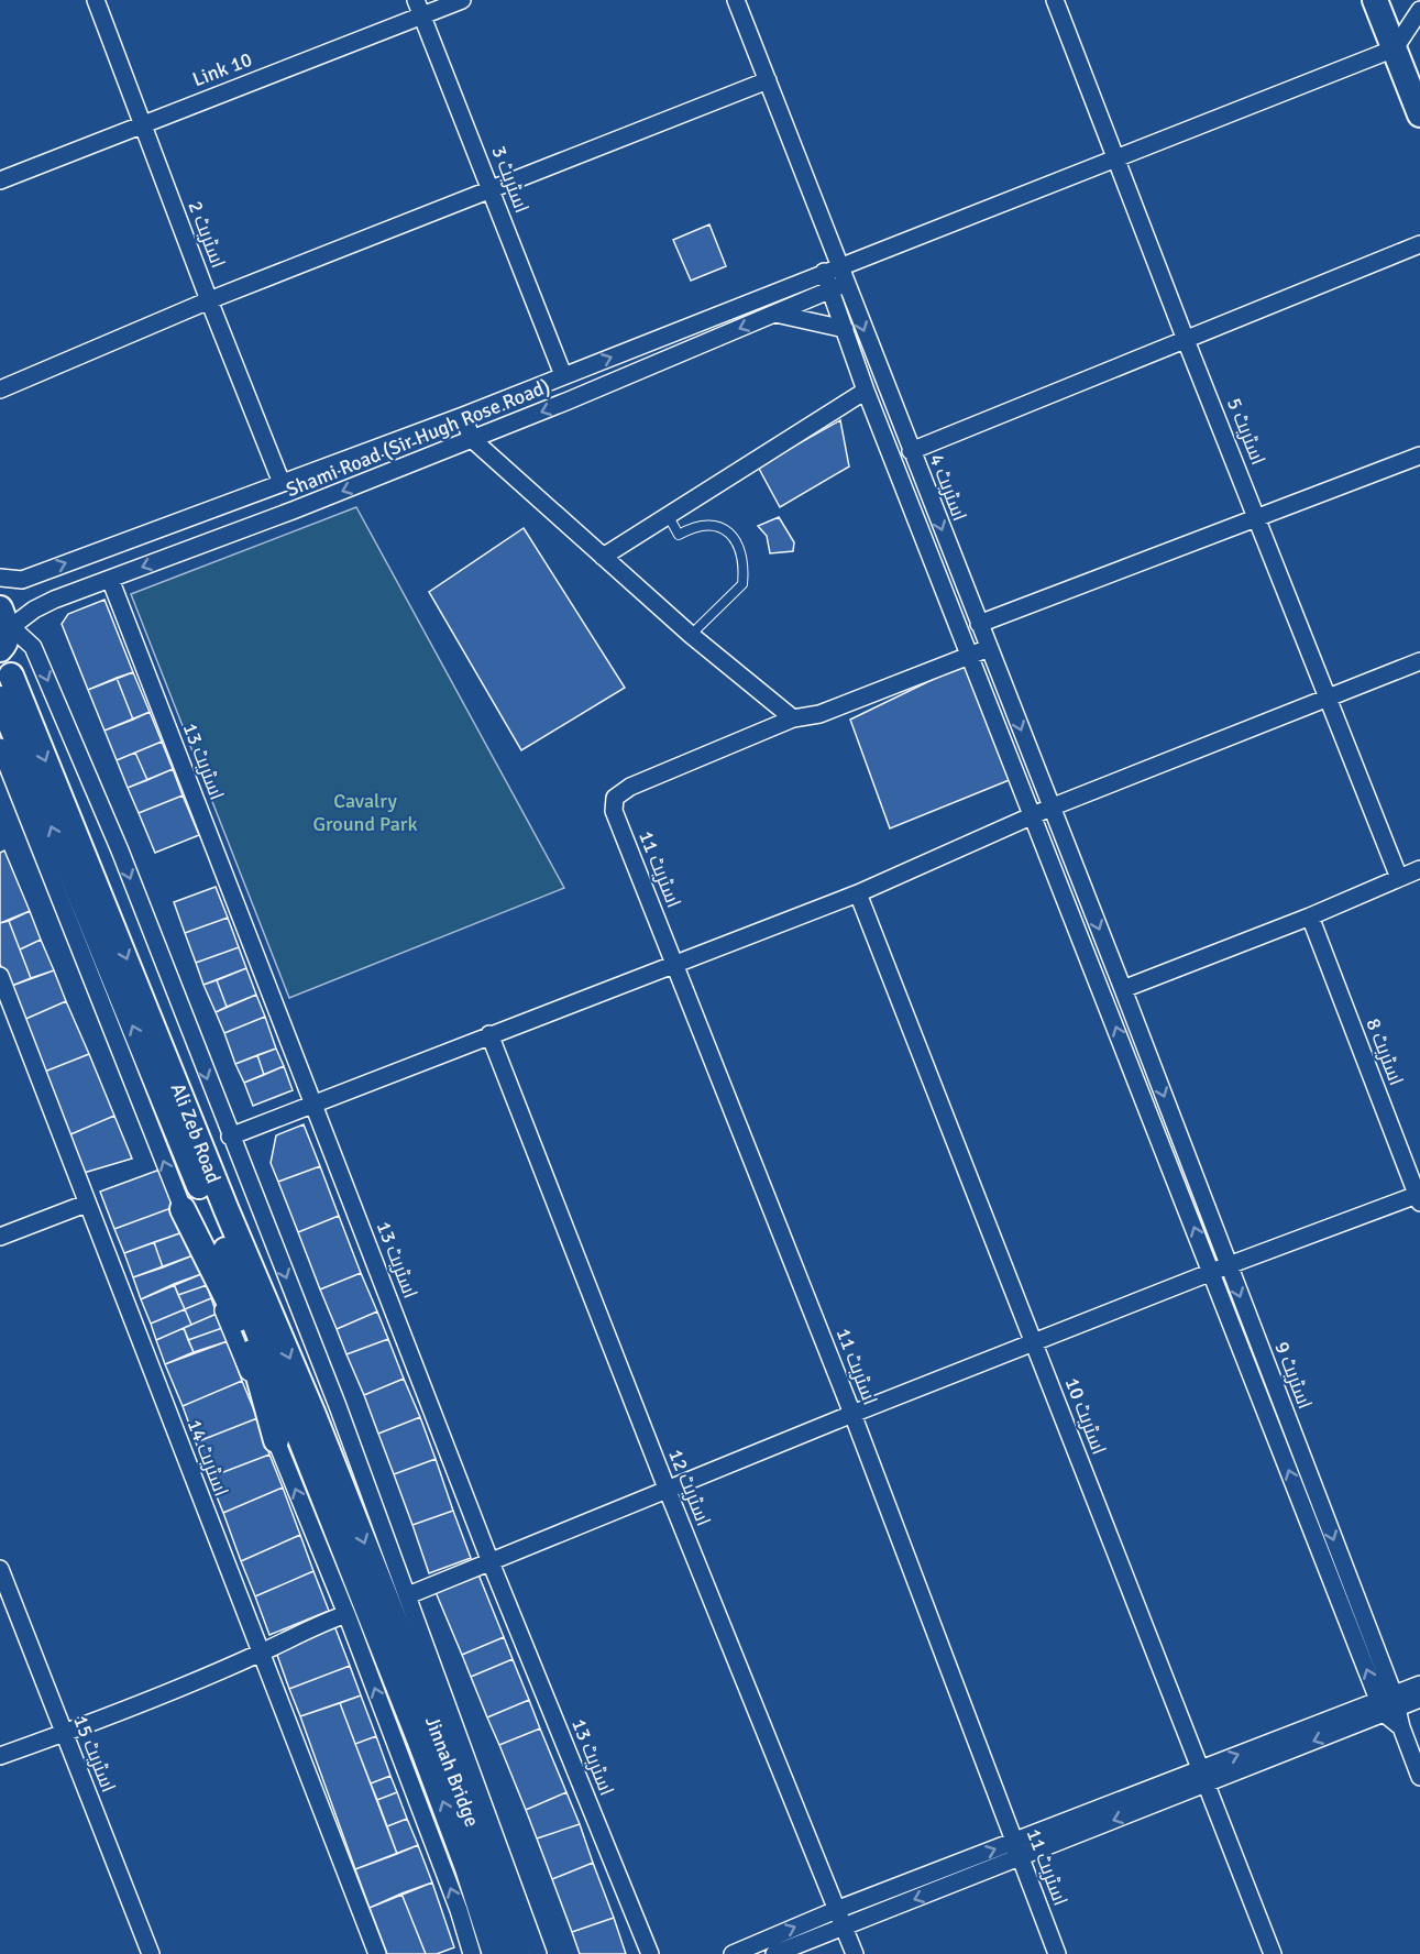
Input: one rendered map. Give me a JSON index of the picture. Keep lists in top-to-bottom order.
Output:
{
  "streets": {
    "main road": ["Ali Zeb Road", "Jinnah Bridge"],
    "street": [
      "Link 10",
      "اسٹریٹ 3",
      "اسٹریٹ 2",
      "اسٹریٹ 5",
      "Shami Road (Sir Hugh Rose Road)",
      "اسٹریٹ 4",
      "اسٹریٹ 13",
      "اسٹریٹ 11",
      "اسٹریٹ 8",
      "اسٹریٹ 9",
      "اسٹریٹ 10",
      "اسٹریٹ 14",
      "اسٹریٹ 12",
      "اسٹریٹ 15"
    ]
  },
  "crossings": [
    ["Link 10", "اسٹریٹ 3"],
    ["Link 10", "اسٹریٹ 2"],
    ["اسٹریٹ 3", "Shami Road (Sir Hugh Rose Road)"],
    ["اسٹریٹ 2", "Shami Road (Sir Hugh Rose Road)"],
    ["اسٹریٹ 5", "Shami Road (Sir Hugh Rose Road)"],
    ["Shami Road (Sir Hugh Rose Road)", "اسٹریٹ 4"],
    ["Shami Road (Sir Hugh Rose Road)", "اسٹریٹ 13"],
    ["اسٹریٹ 4", "اسٹریٹ 9"],
    ["Ali Zeb Road", "Jinnah Bridge"]
  ],
  "parks": ["Cavalry Ground Park"]
}
